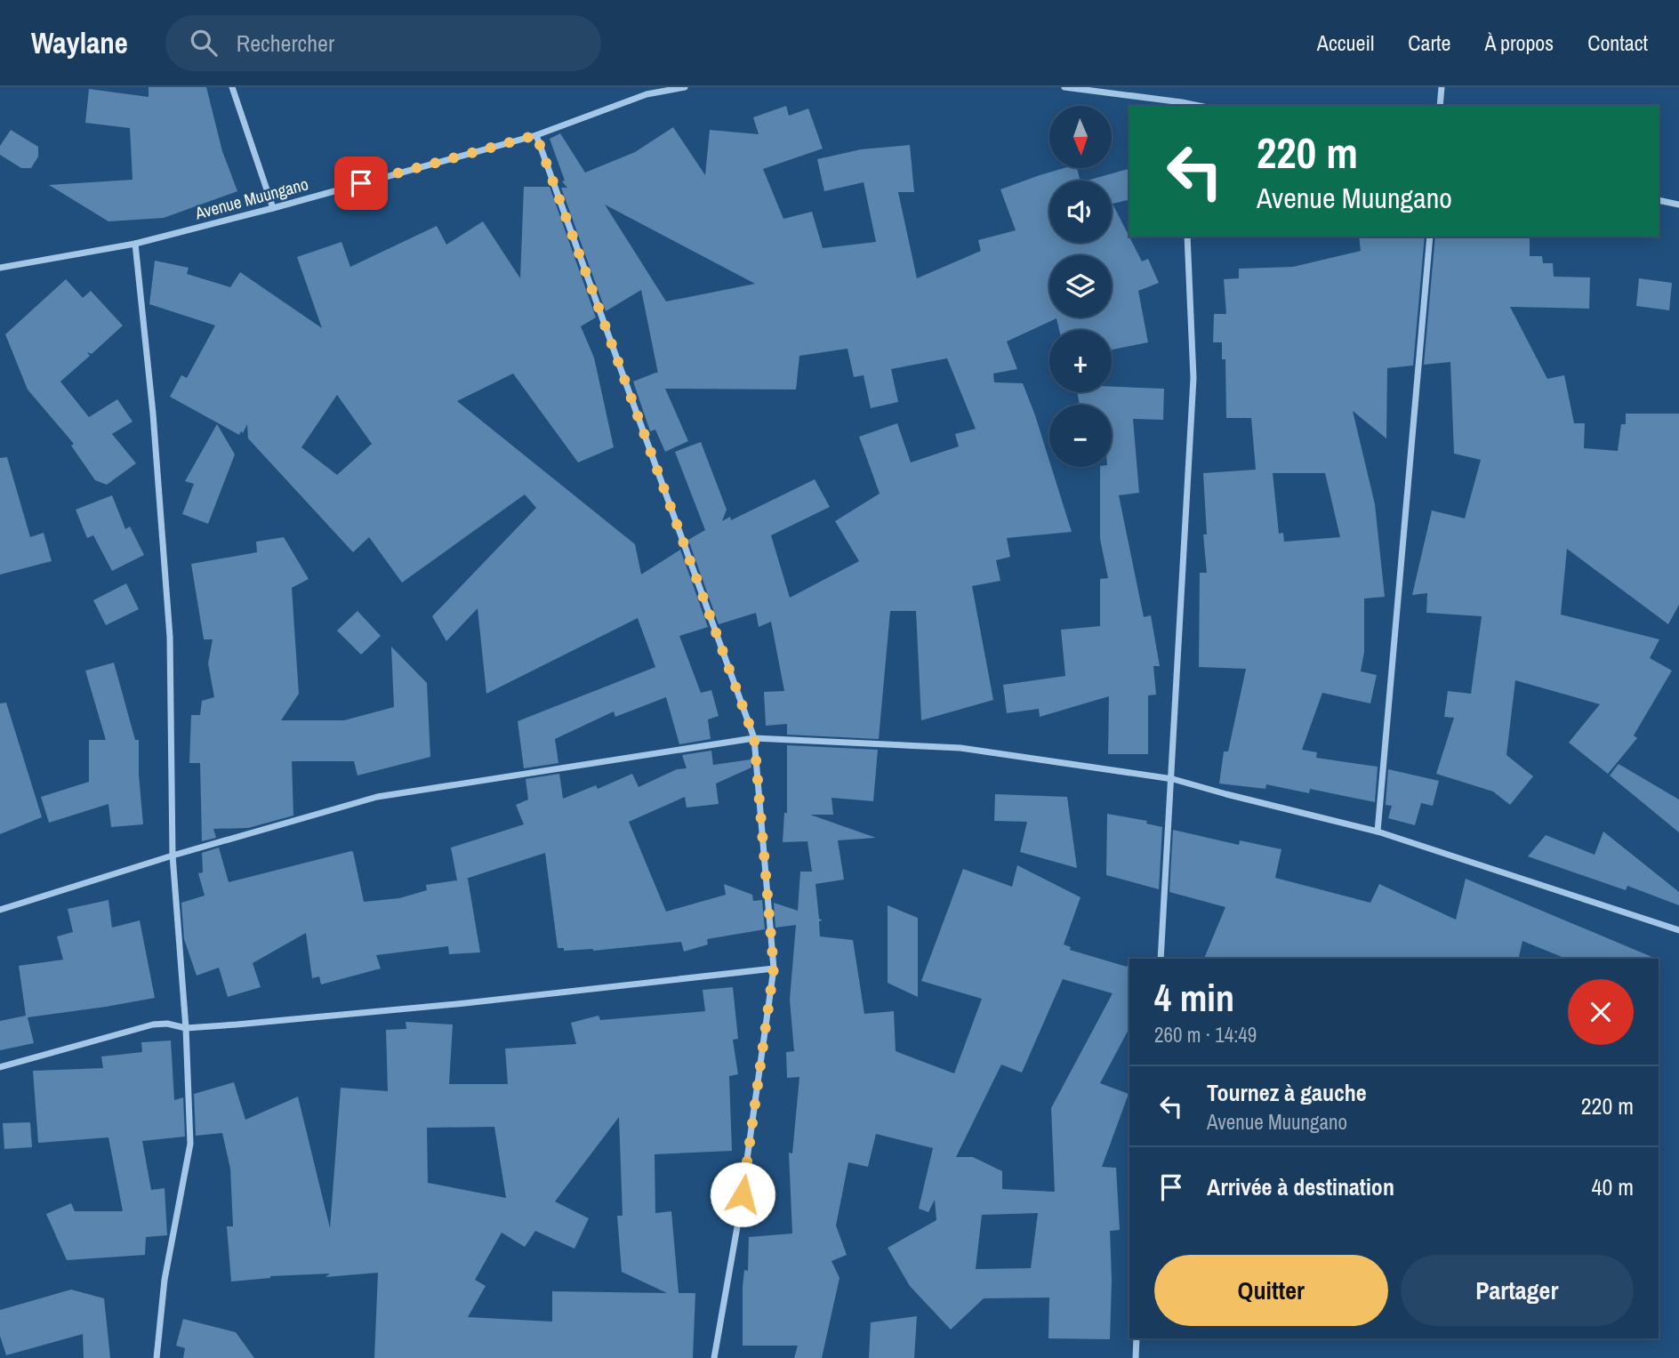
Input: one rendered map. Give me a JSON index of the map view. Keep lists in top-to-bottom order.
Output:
{
  "streets": {
    "street": ["Avenue Muungano"]
  },
  "north": "bottom",
  "page": {
    "header": "Waylane",
    "search": "Rechercher",
    "nav": [
      "Accueil",
      "Carte",
      "À propos",
      "Contact"
    ],
    "map_buttons": ["+", "−"],
    "turn": ["220 m", "Avenue Muungano"],
    "heading": ["4 min", "260 m · 14:49"],
    "list": [
      {
        "name": "Tournez à gauche",
        "note": "Avenue Muungano",
        "value": "220 m"
      },
      {
        "name": "Arrivée à destination",
        "value": "40 m"
      }
    ],
    "buttons": ["Quitter", "Partager"]
  }
}
